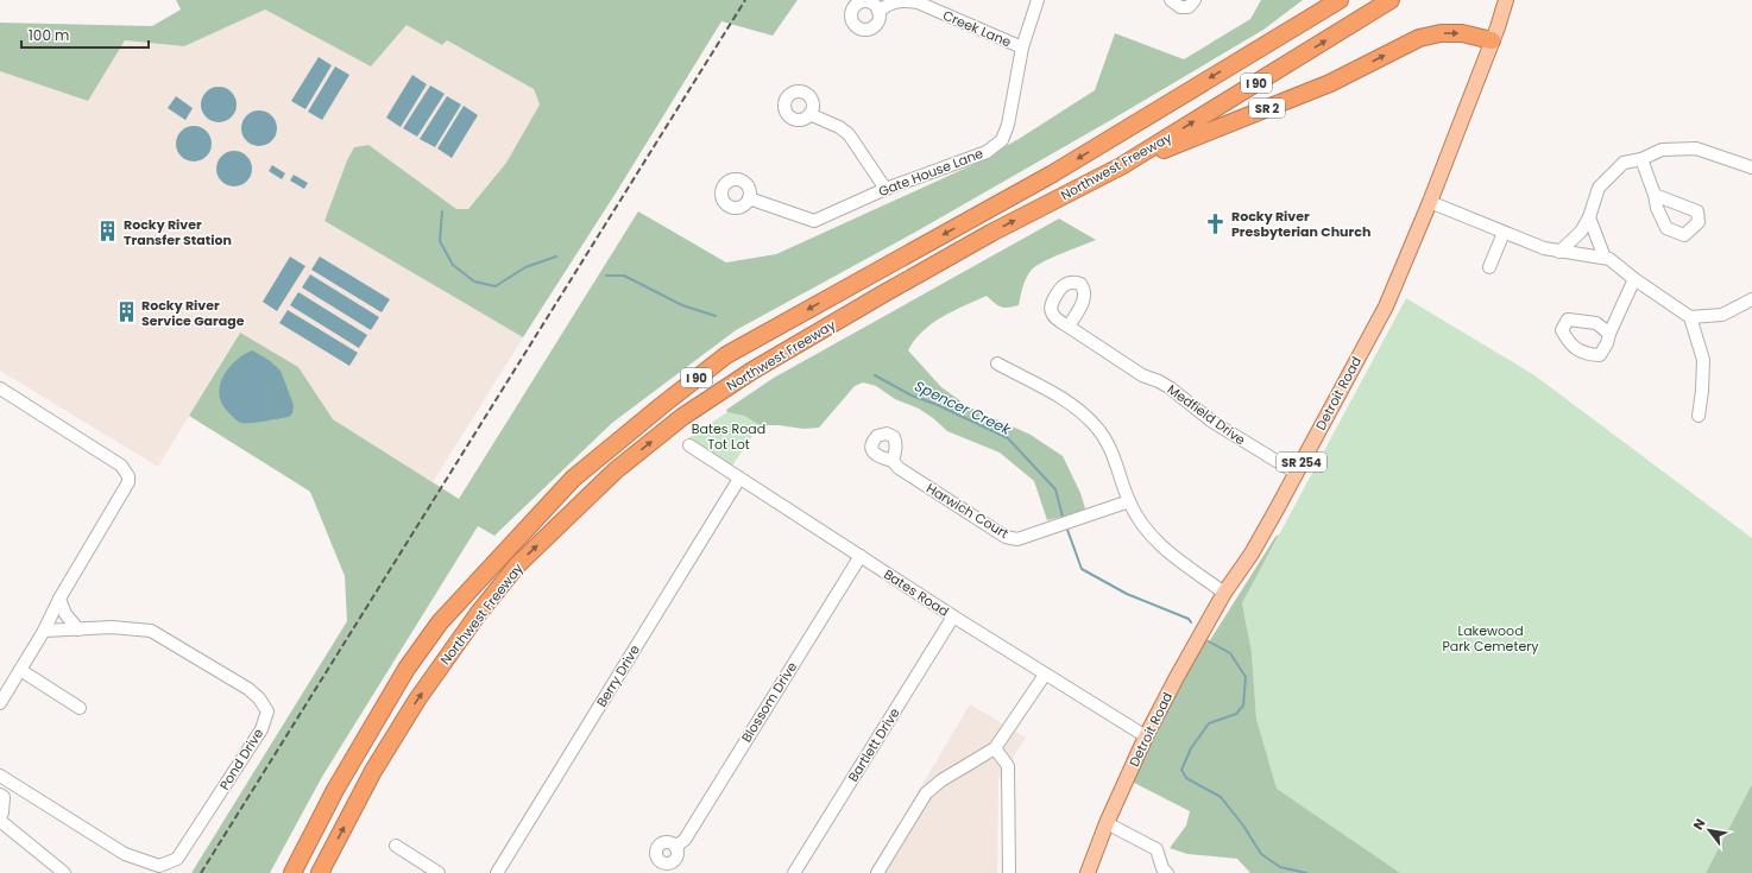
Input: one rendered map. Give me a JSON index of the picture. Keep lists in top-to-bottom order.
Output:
{
  "streets": {
    "highway": ["I 90", "SR 2", "Northwest Freeway"],
    "main road": ["Detroit Road", "SR 254"],
    "street": [
      "Creek Lane",
      "Gate House Lane",
      "Medfield Drive",
      "Harwich Court",
      "Bates Road",
      "Berry Drive",
      "Blossom Drive",
      "Bartlett Drive",
      "Pond Drive"
    ]
  },
  "crossings": [
    ["Creek Lane", "Gate House Lane"],
    ["SR 2", "Northwest Freeway"],
    ["SR 2", "Detroit Road"],
    ["Detroit Road", "Medfield Drive"],
    ["Detroit Road", "Bates Road"],
    ["Bates Road", "Berry Drive"],
    ["Bates Road", "Blossom Drive"],
    ["Bates Road", "Bartlett Drive"]
  ],
  "water": ["Spencer Creek"],
  "parks": ["Bates Road Tot Lot", "Lakewood Park Cemetery"],
  "places": {
    "church": ["Rocky River Presbyterian Church"],
    "building": ["Rocky River Transfer Station", "Rocky River Service Garage"]
  },
  "scale_bar": "100 m",
  "north": "top left"
}
